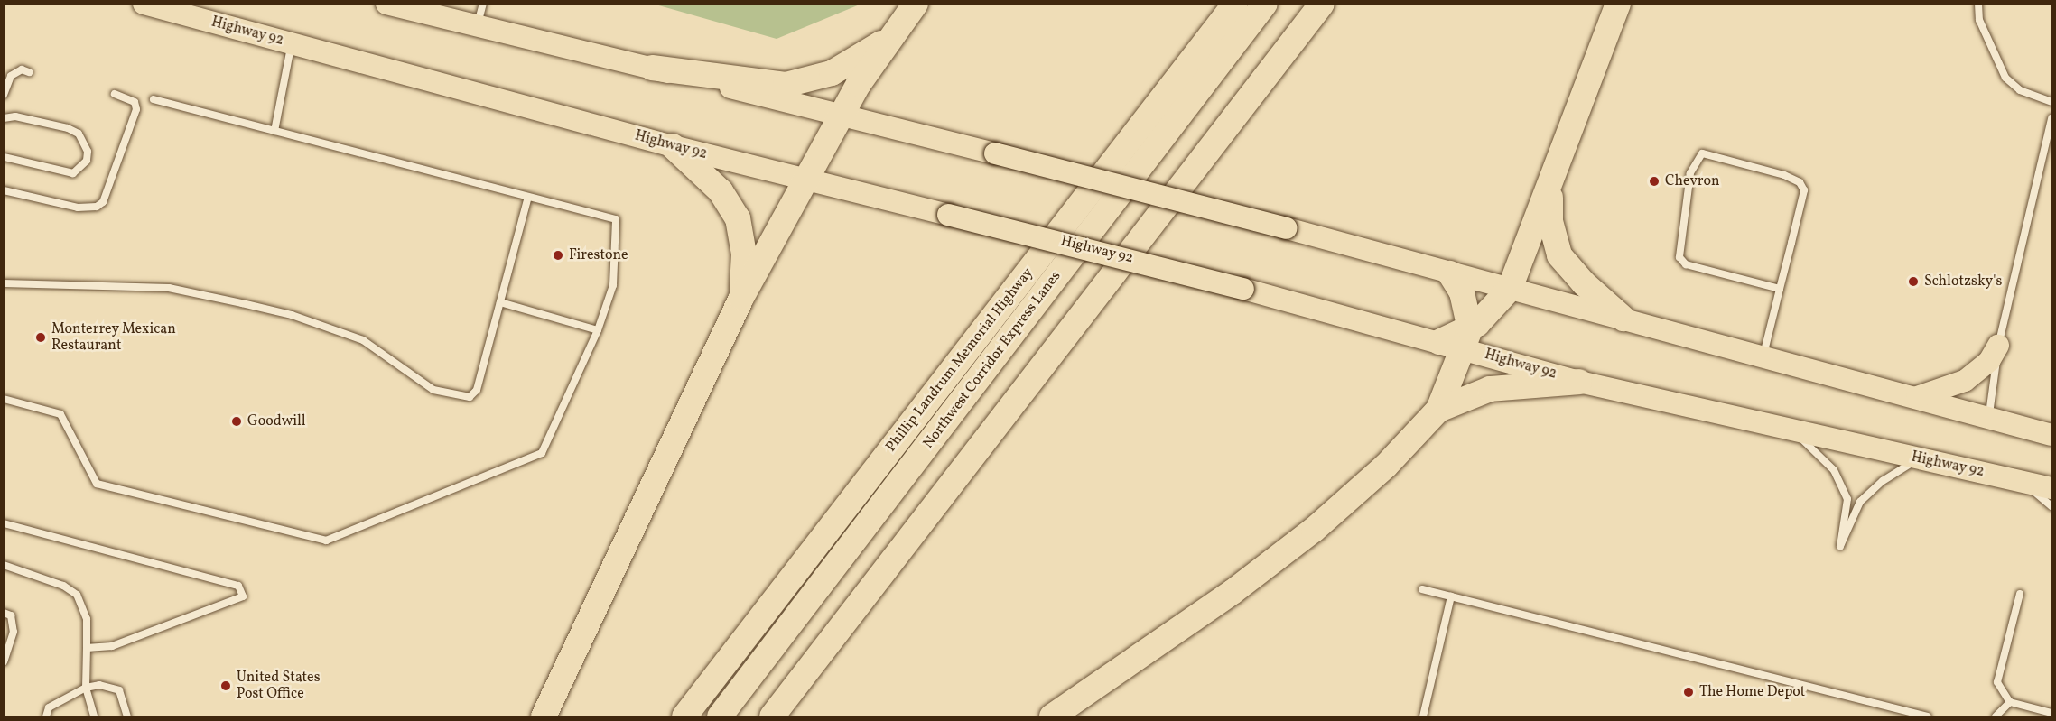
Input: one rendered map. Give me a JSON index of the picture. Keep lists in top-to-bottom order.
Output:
{
  "streets": {
    "highway": ["Phillip Landrum Memorial Highway", "Northwest Corridor Express Lanes"],
    "main road": ["Highway 92"]
  },
  "places": [
    "Chevron",
    "Firestone",
    "Schlotzsky's",
    "Monterrey Mexican Restaurant",
    "Goodwill",
    "United States Post Office",
    "The Home Depot"
  ]
}
